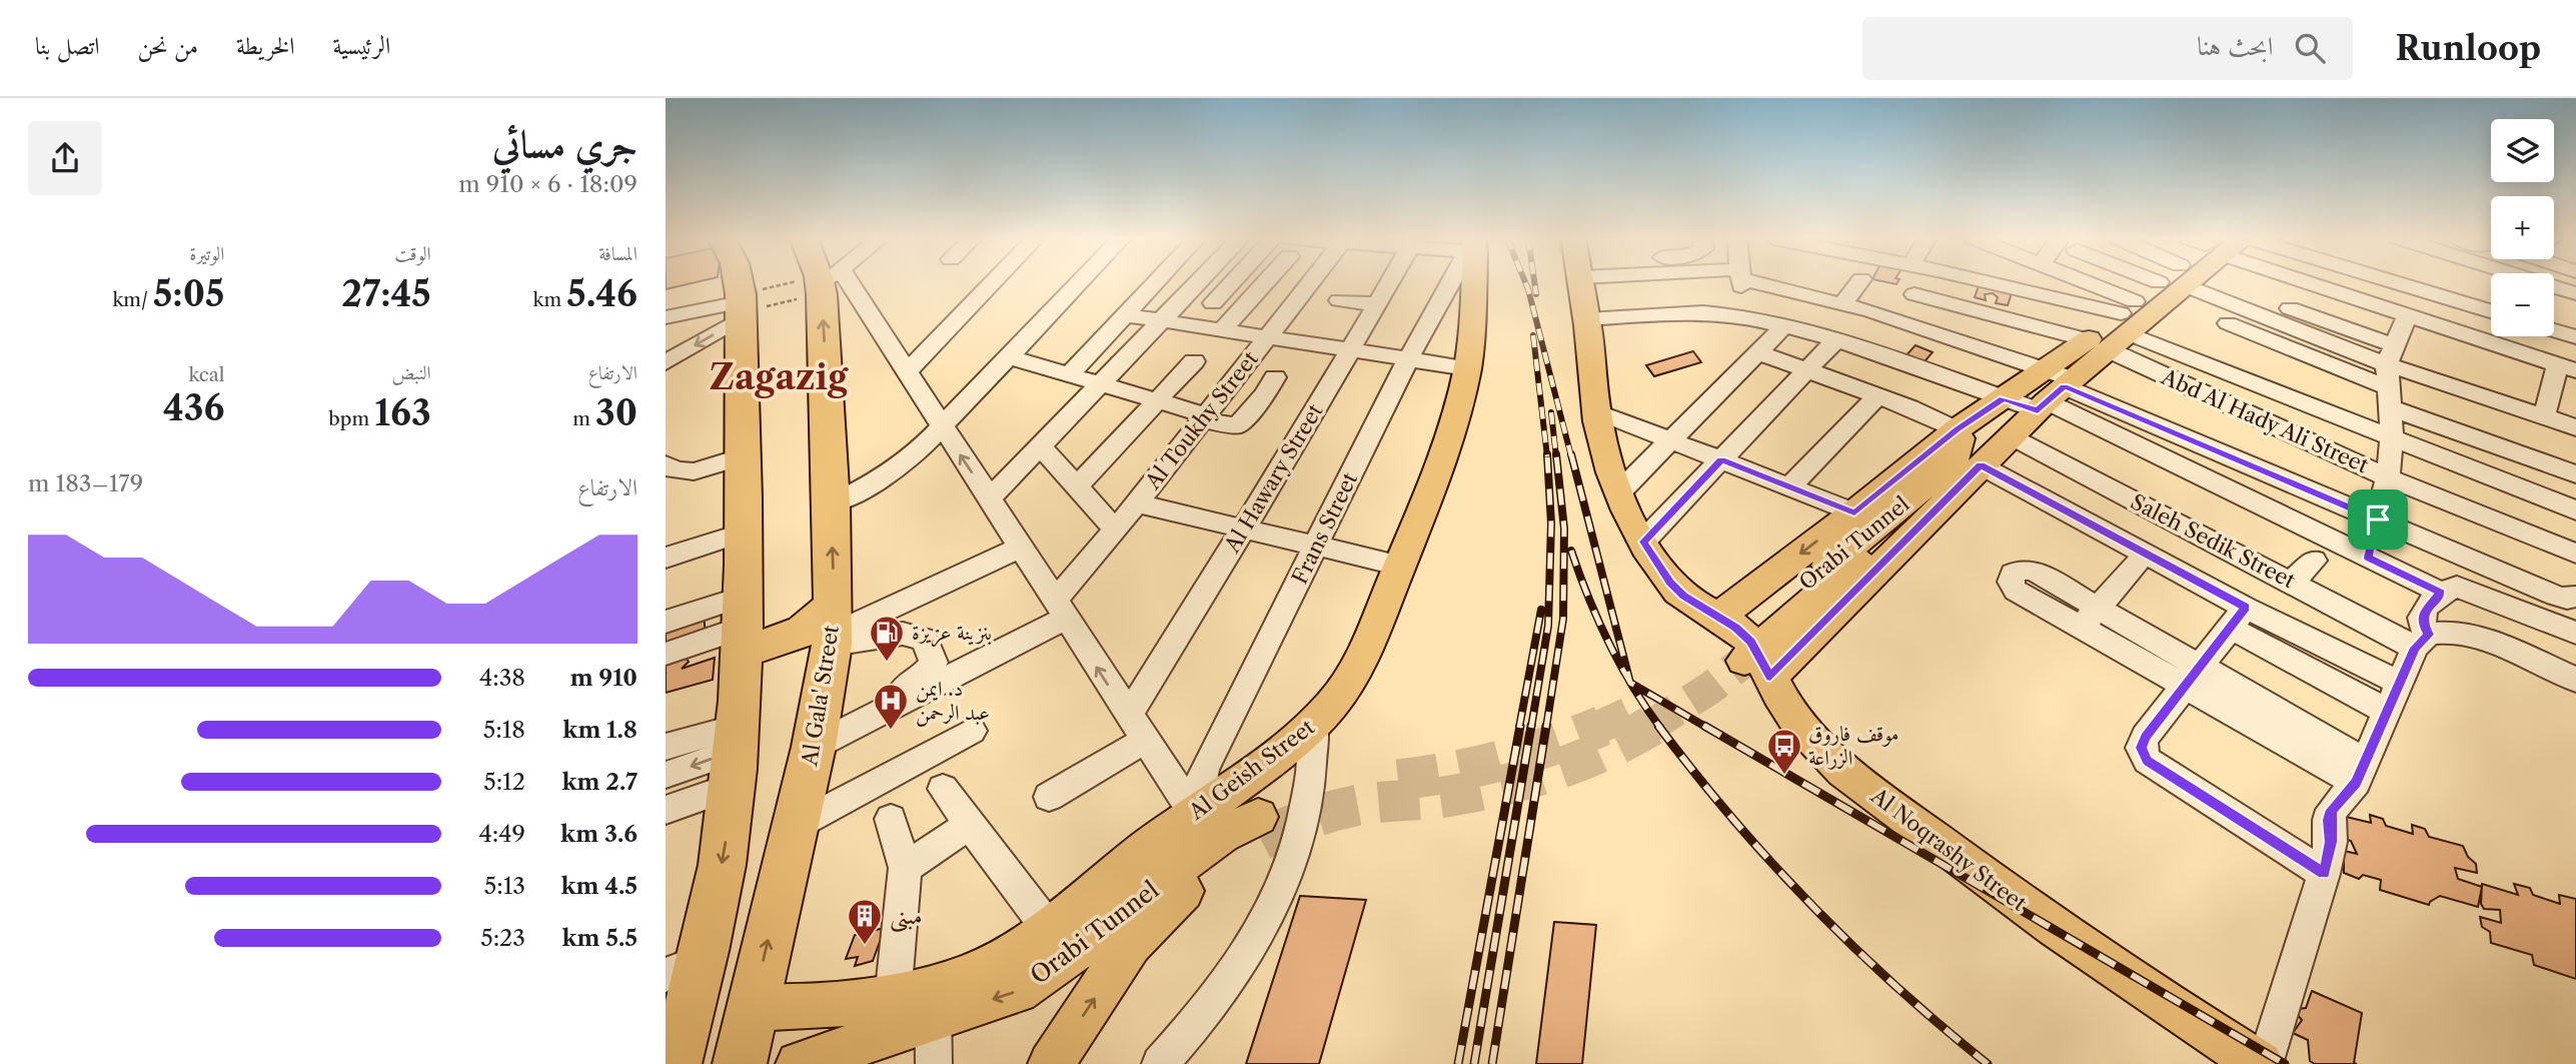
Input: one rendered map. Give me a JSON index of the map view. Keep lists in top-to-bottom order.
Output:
{
  "streets": {
    "highway": ["Al Gala' Street"],
    "main road": ["Orabi Tunnel", "Al Geish Street", "Al Noqrashy Street"],
    "street": [
      "Al Toukhy Street",
      "Abd Al Hady Ali Street",
      "Al Hawary Street",
      "Frans Street",
      "Saleh Sedik Street"
    ]
  },
  "crossings": [
    ["Al Toukhy Street", "Al Gala' Street"],
    ["Frans Street", "Al Geish Street"],
    ["Saleh Sedik Street", "Orabi Tunnel"],
    ["Orabi Tunnel", "Al Geish Street"],
    ["Orabi Tunnel", "Al Noqrashy Street"]
  ],
  "districts": ["Zagazig"],
  "places": {
    "fuel station": ["بنزينة عزيزة"],
    "hospital": ["د. ايمن عبد الرحمن"],
    "bus stop": ["موقف فاروق الزراعة"],
    "building": ["مبنى"]
  },
  "page": {
    "header": "Runloop",
    "search": "ابحث هنا",
    "nav": [
      "الرئيسية",
      "الخريطة",
      "من نحن",
      "اتصل بنا"
    ],
    "heading": ["جري مسائي", "18:09 · 6 × 910 m"],
    "map_buttons": ["+", "−"],
    "stats": [
      ["المسافة", "5.46 km"],
      ["الوقت", "27:45"],
      ["الوتيرة", "5:05 /km"],
      ["الارتفاع", "30 m"],
      ["النبض", "163 bpm"],
      ["kcal", "436"]
    ],
    "chart": ["الارتفاع", "179–183 m"],
    "list": [
      {
        "name": "910 m",
        "note": "4:38"
      },
      {
        "name": "1.8 km",
        "note": "5:18"
      },
      {
        "name": "2.7 km",
        "note": "5:12"
      },
      {
        "name": "3.6 km",
        "note": "4:49"
      },
      {
        "name": "4.5 km",
        "note": "5:13"
      },
      {
        "name": "5.5 km",
        "note": "5:23"
      }
    ]
  }
}
